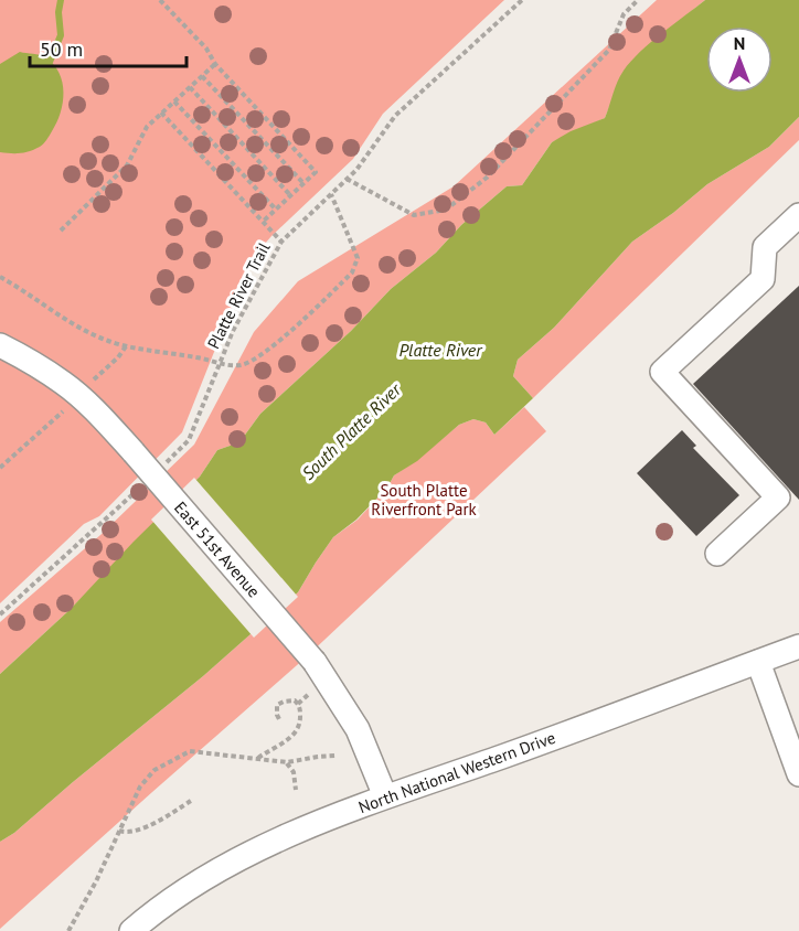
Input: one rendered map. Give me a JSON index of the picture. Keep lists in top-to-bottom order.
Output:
{
  "streets": {
    "street": ["East 51st Avenue", "North National Western Drive"],
    "path": ["Platte River Trail"]
  },
  "crossings": [
    ["East 51st Avenue", "North National Western Drive"]
  ],
  "water": ["Platte River", "South Platte River"],
  "parks": ["South Platte Riverfront Park"],
  "scale_bar": "50 m",
  "north": "top"
}
